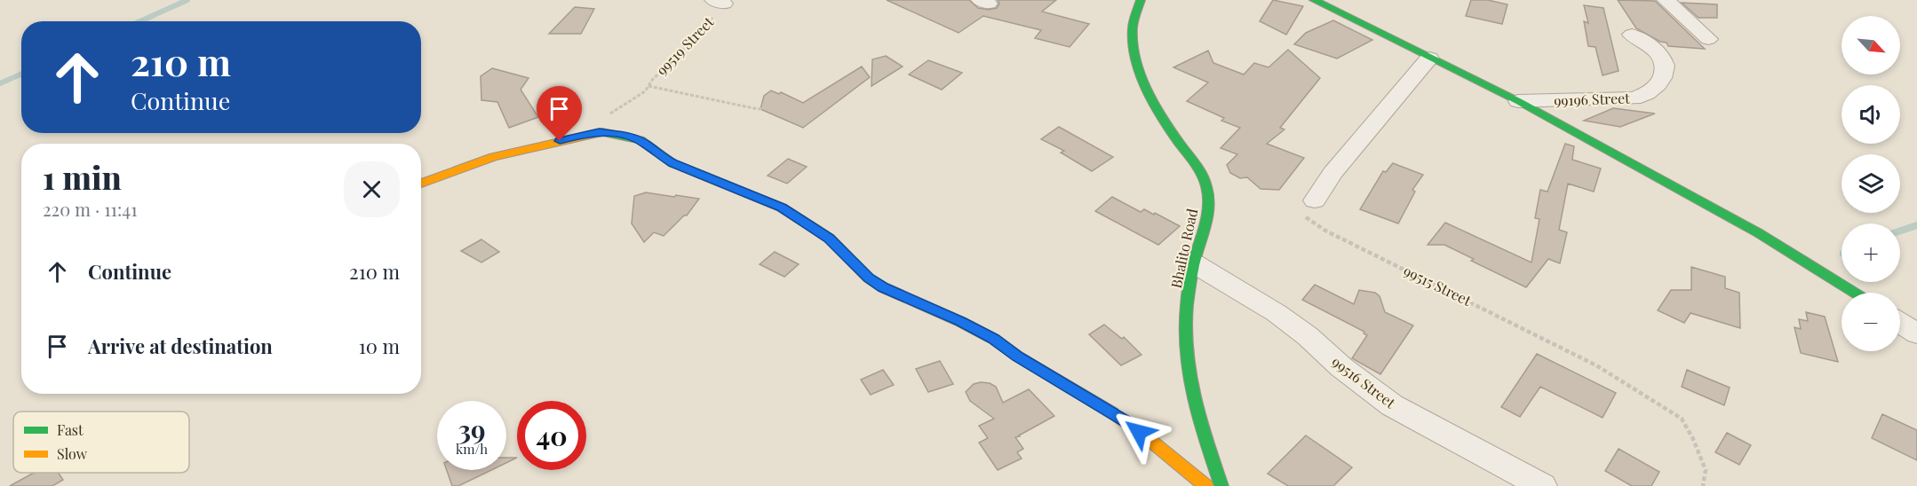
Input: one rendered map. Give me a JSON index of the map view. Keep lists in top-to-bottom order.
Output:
{
  "streets": {
    "street": ["99196 Street", "Bhalito Road", "99516 Street"],
    "path": ["99519 Street", "99515 Street"]
  },
  "crossings": [
    ["Bhalito Road", "99516 Street"]
  ],
  "legend": ["Fast", "Slow"],
  "north": "bottom right",
  "page": {
    "map_buttons": ["+", "−"],
    "turn": ["210 m", "Continue"],
    "heading": ["1 min", "220 m · 11:41"],
    "list": [
      {
        "name": "Continue",
        "value": "210 m"
      },
      {
        "name": "Arrive at destination",
        "value": "10 m"
      }
    ],
    "speed": "39 km/h",
    "limit": "40"
  }
}
